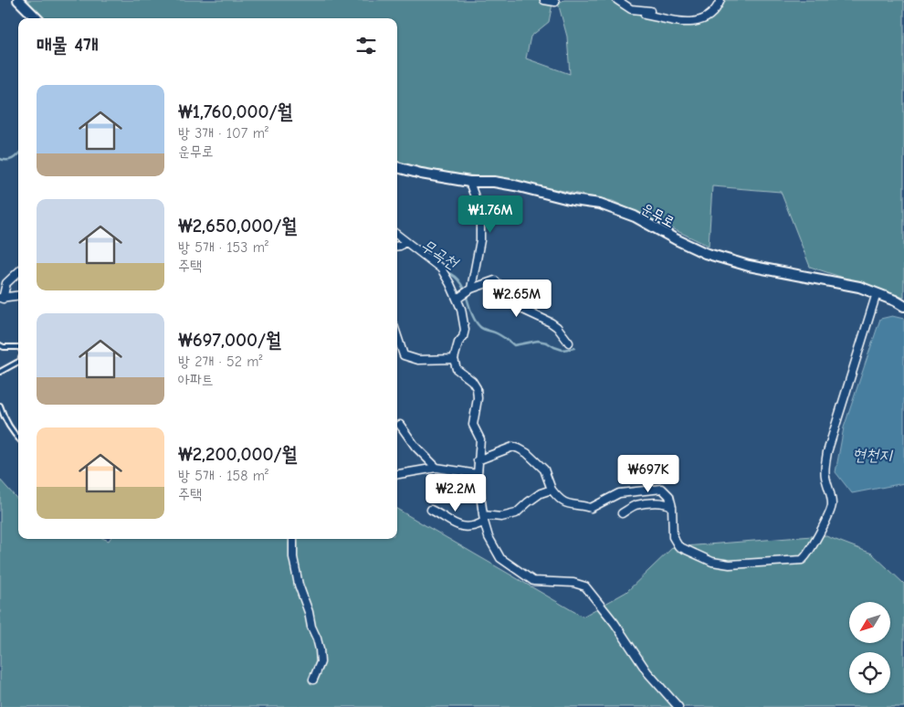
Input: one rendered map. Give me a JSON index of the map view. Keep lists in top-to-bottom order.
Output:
{
  "streets": {
    "street": ["운무로"]
  },
  "water": ["무곡천", "현천지"],
  "north": "bottom left",
  "page": {
    "heading": "매물 4개",
    "list": [
      {
        "name": "₩1,760,000/월",
        "note": "방 3개 · 107 m² · 운무로"
      },
      {
        "name": "₩2,650,000/월",
        "note": "방 5개 · 153 m² · 주택"
      },
      {
        "name": "₩697,000/월",
        "note": "방 2개 · 52 m² · 아파트"
      },
      {
        "name": "₩2,200,000/월",
        "note": "방 5개 · 158 m² · 주택"
      }
    ],
    "price": [
      "₩1.76M",
      "₩2.65M",
      "₩697K",
      "₩2.2M"
    ]
  }
}
